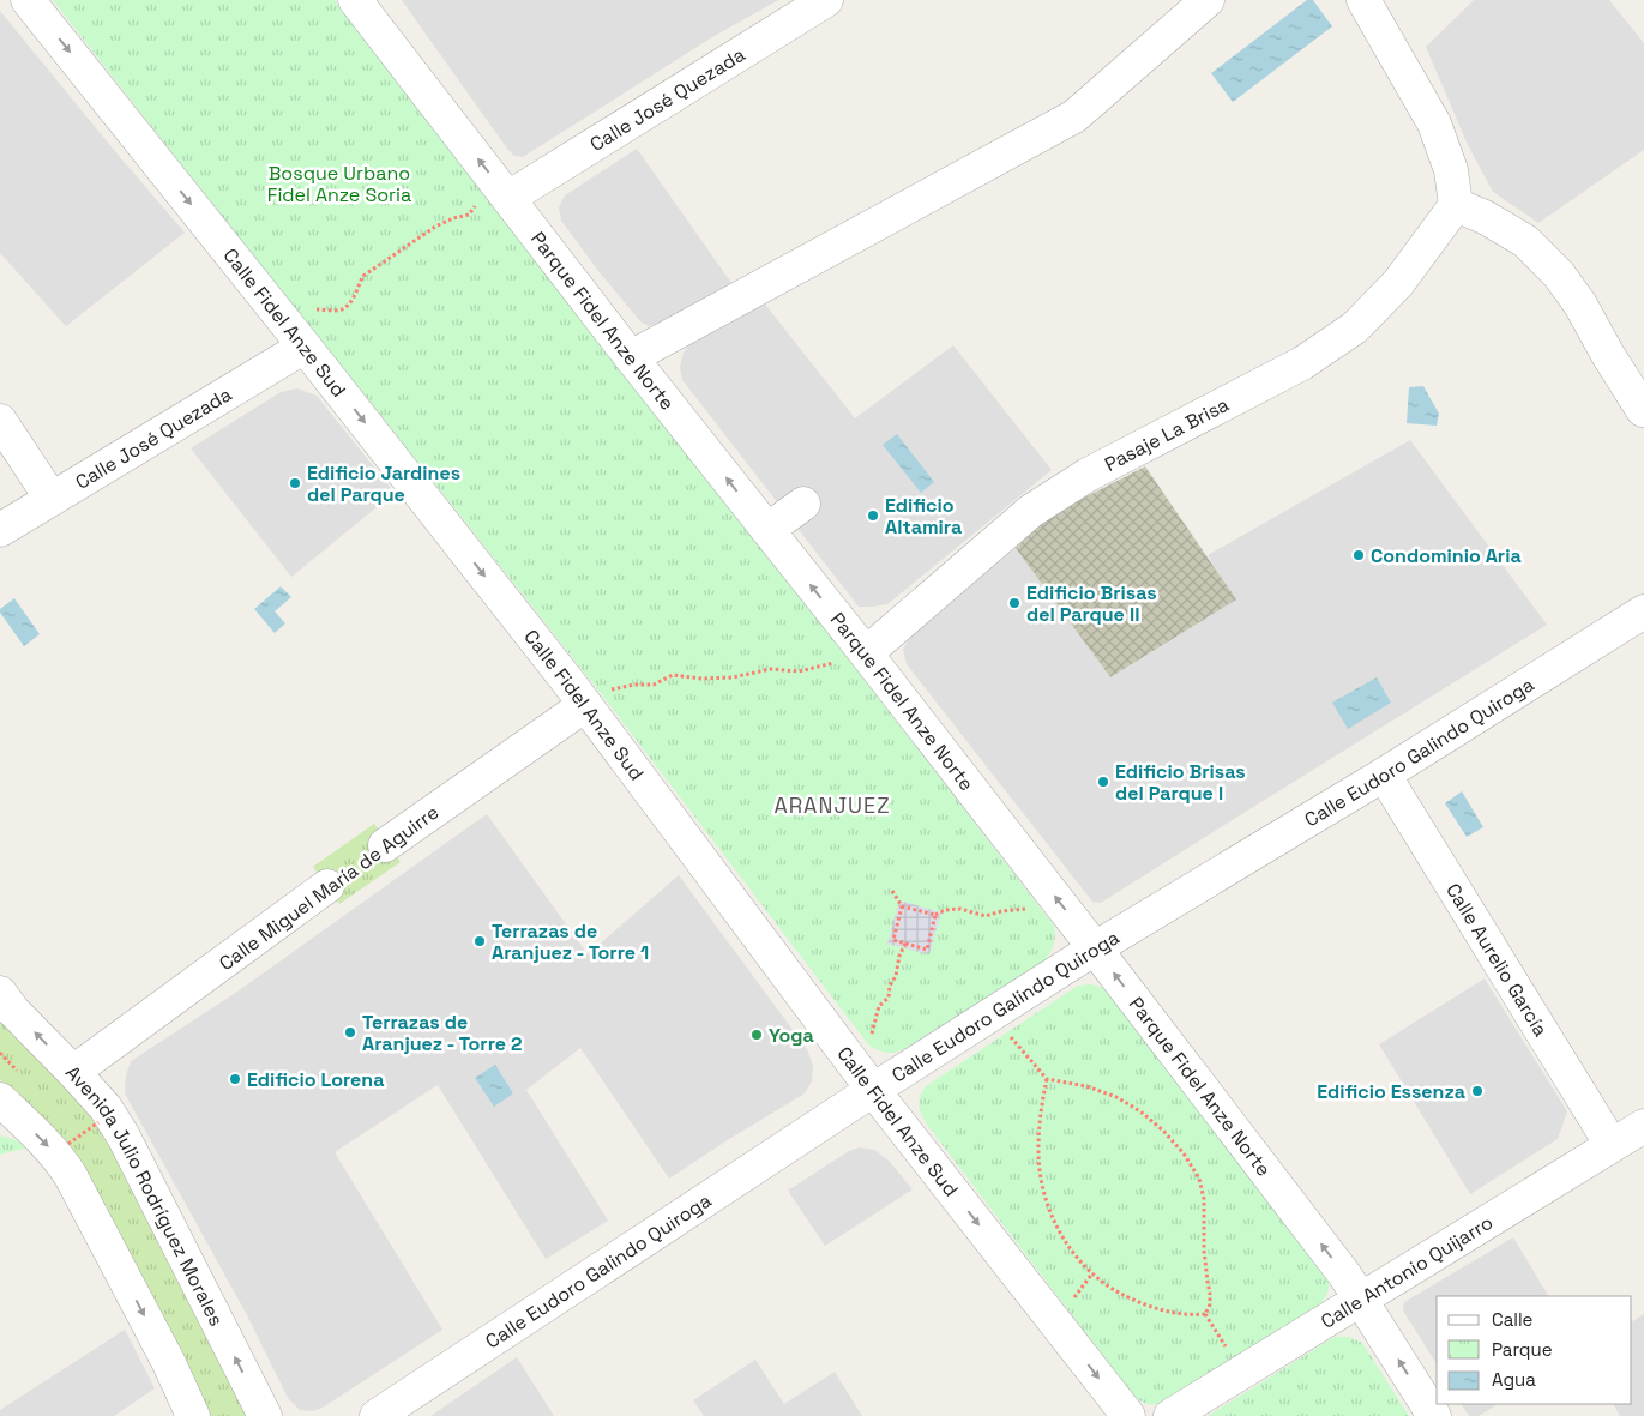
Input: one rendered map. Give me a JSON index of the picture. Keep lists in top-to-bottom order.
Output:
{
  "streets": {
    "street": [
      "Calle José Quezada",
      "Parque Fidel Anze Norte",
      "Calle Fidel Anze Sud",
      "Pasaje La Brisa",
      "Calle Eudoro Galindo Quiroga",
      "Calle Miguel María de Aguirre",
      "Calle Aurelio García",
      "Avenida Julio Rodríguez Morales",
      "Calle Antonio Quijarro"
    ]
  },
  "crossings": [
    ["Calle José Quezada", "Parque Fidel Anze Norte"],
    ["Calle José Quezada", "Calle Fidel Anze Sud"],
    ["Parque Fidel Anze Norte", "Pasaje La Brisa"],
    ["Parque Fidel Anze Norte", "Calle Eudoro Galindo Quiroga"],
    ["Parque Fidel Anze Norte", "Calle Antonio Quijarro"],
    ["Calle Fidel Anze Sud", "Calle Eudoro Galindo Quiroga"],
    ["Calle Fidel Anze Sud", "Calle Miguel María de Aguirre"],
    ["Calle Eudoro Galindo Quiroga", "Calle Aurelio García"],
    ["Calle Miguel María de Aguirre", "Avenida Julio Rodríguez Morales"],
    ["Calle Aurelio García", "Calle Antonio Quijarro"]
  ],
  "one_way": ["Parque Fidel Anze Norte", "Calle Fidel Anze Sud"],
  "districts": ["ARANJUEZ"],
  "parks": ["Bosque Urbano Fidel Anze Soria"],
  "places": [
    "Edificio Jardines del Parque",
    "Edificio Altamira",
    "Condominio Aria",
    "Edificio Brisas del Parque II",
    "Edificio Brisas del Parque I",
    "Terrazas de Aranjuez - Torre 1",
    "Terrazas de Aranjuez - Torre 2",
    "Yoga",
    "Edificio Lorena",
    "Edificio Essenza"
  ],
  "legend": ["Calle", "Parque", "Agua"]
}
